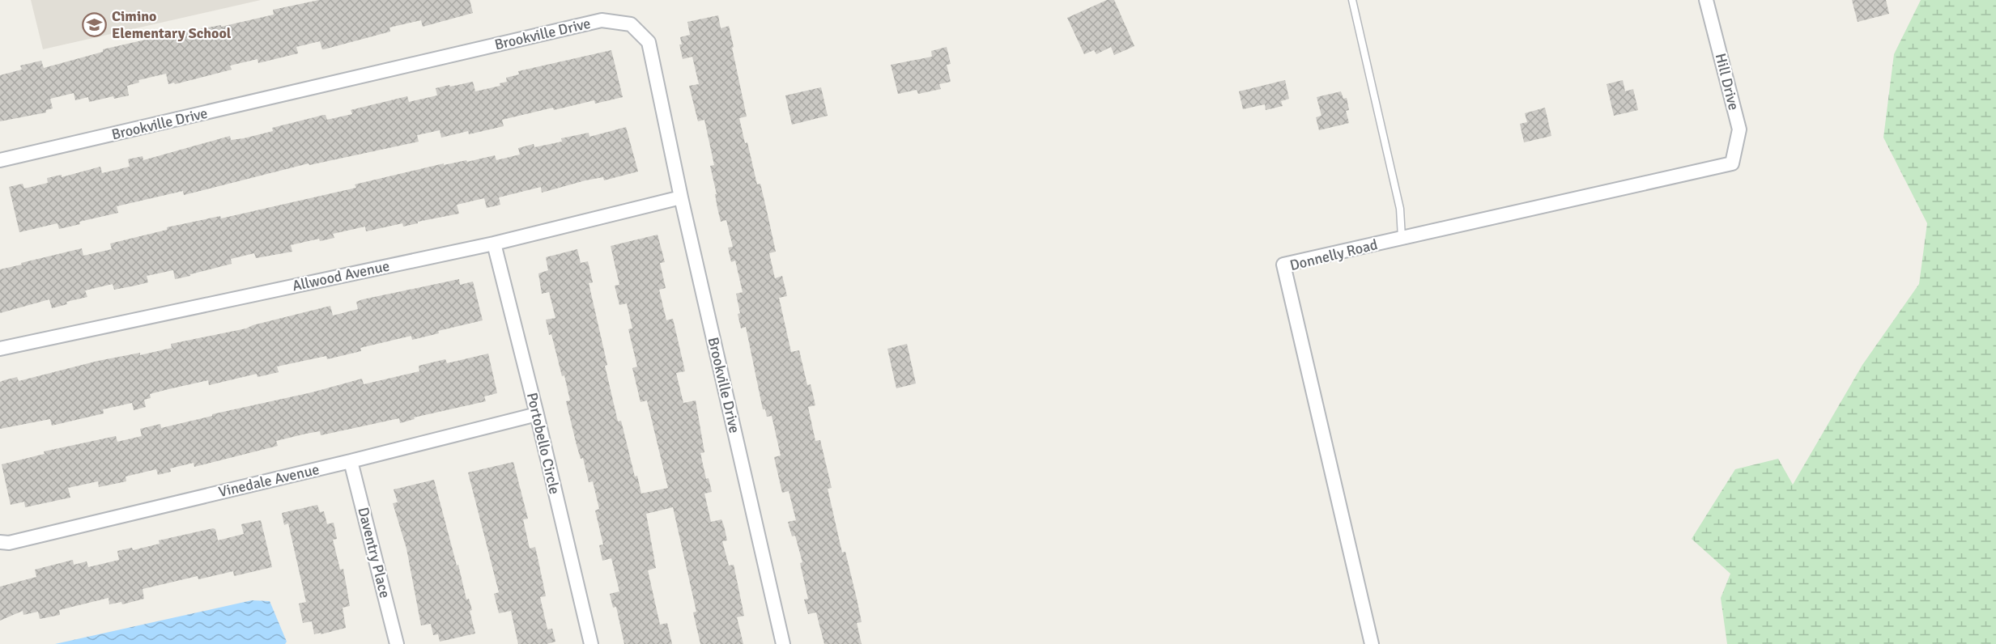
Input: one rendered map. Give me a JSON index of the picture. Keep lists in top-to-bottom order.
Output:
{
  "streets": {
    "street": [
      "Brookville Drive",
      "Hill Drive",
      "Donnelly Road",
      "Allwood Avenue",
      "Portobello Circle",
      "Vinedale Avenue",
      "Daventry Place"
    ]
  },
  "crossings": [
    ["Brookville Drive", "Allwood Avenue"],
    ["Hill Drive", "Donnelly Road"],
    ["Allwood Avenue", "Portobello Circle"],
    ["Portobello Circle", "Vinedale Avenue"],
    ["Vinedale Avenue", "Daventry Place"]
  ],
  "places": {
    "school or university": ["Cimino Elementary School"]
  }
}
